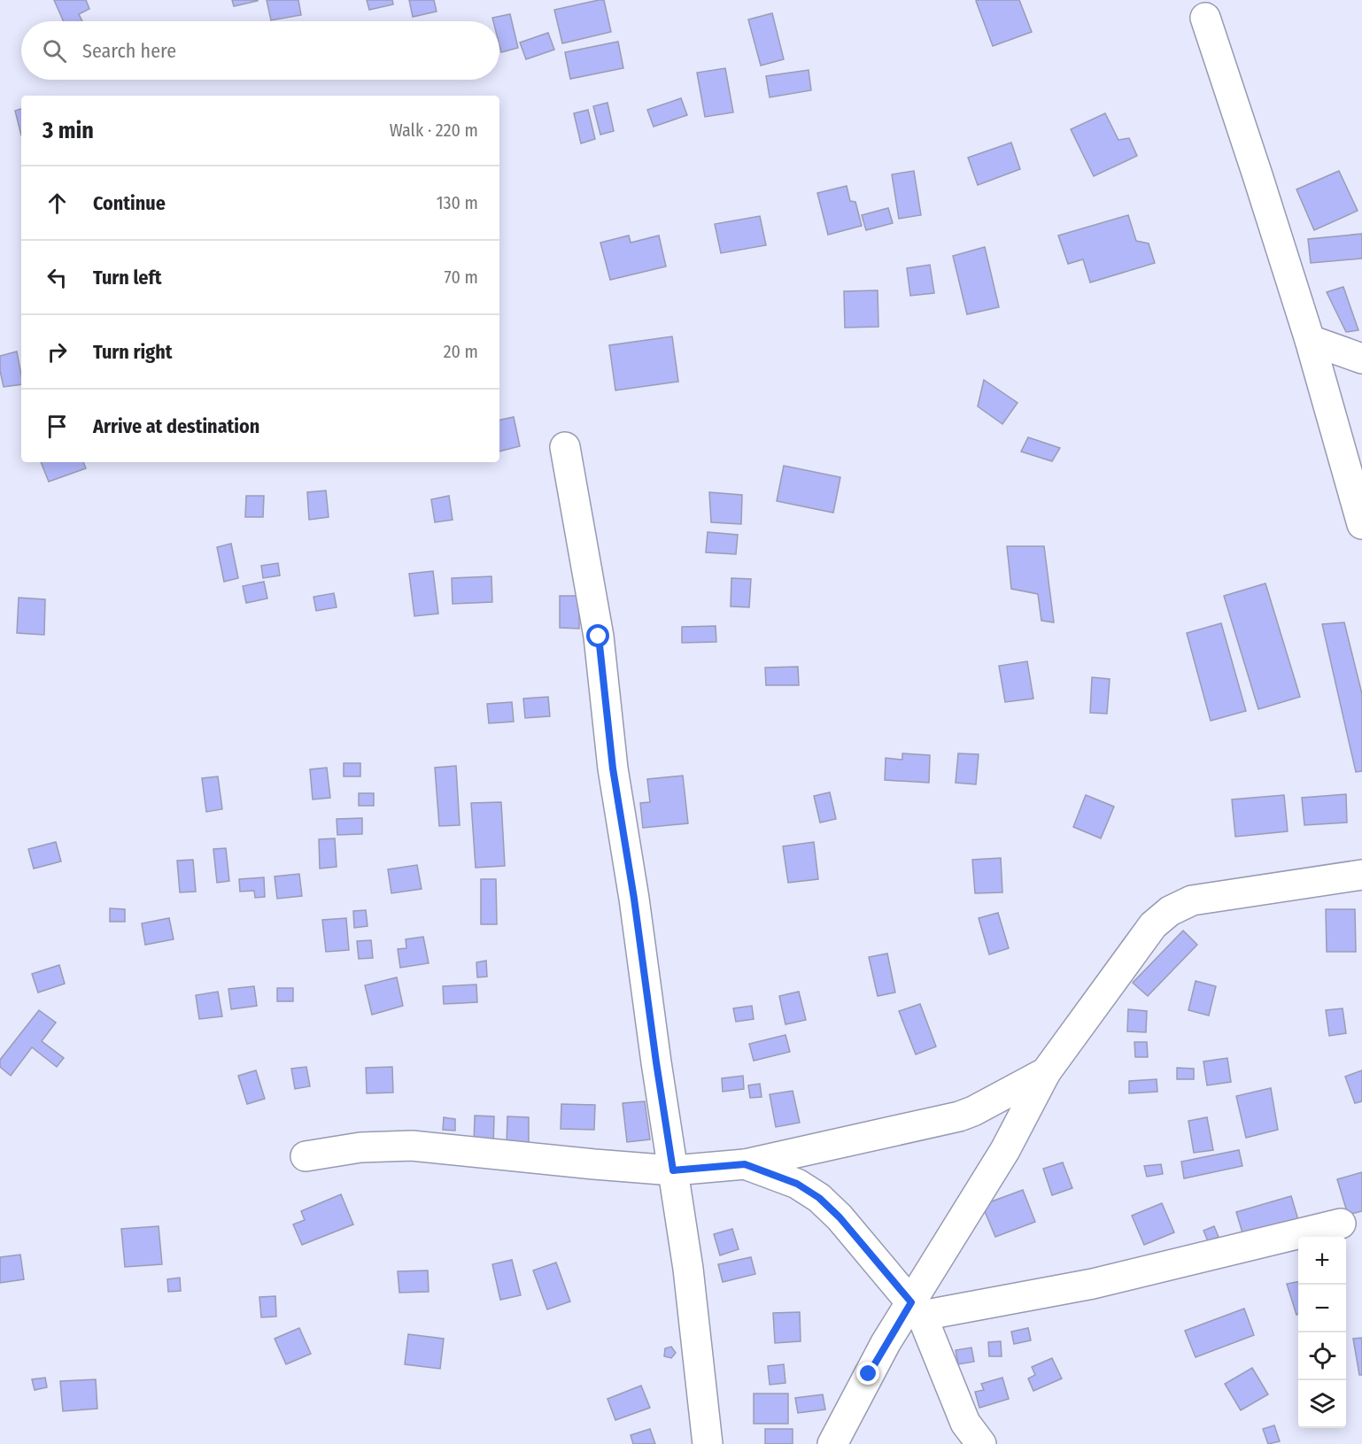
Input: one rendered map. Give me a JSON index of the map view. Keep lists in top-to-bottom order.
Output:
{
  "page": {
    "search": "Search here",
    "heading": ["3 min", "Walk · 220 m"],
    "list": [
      ["Continue", "130 m"],
      ["Turn left", "70 m"],
      ["Turn right", "20 m"],
      "Arrive at destination"
    ],
    "map_buttons": ["+", "−"]
  }
}
